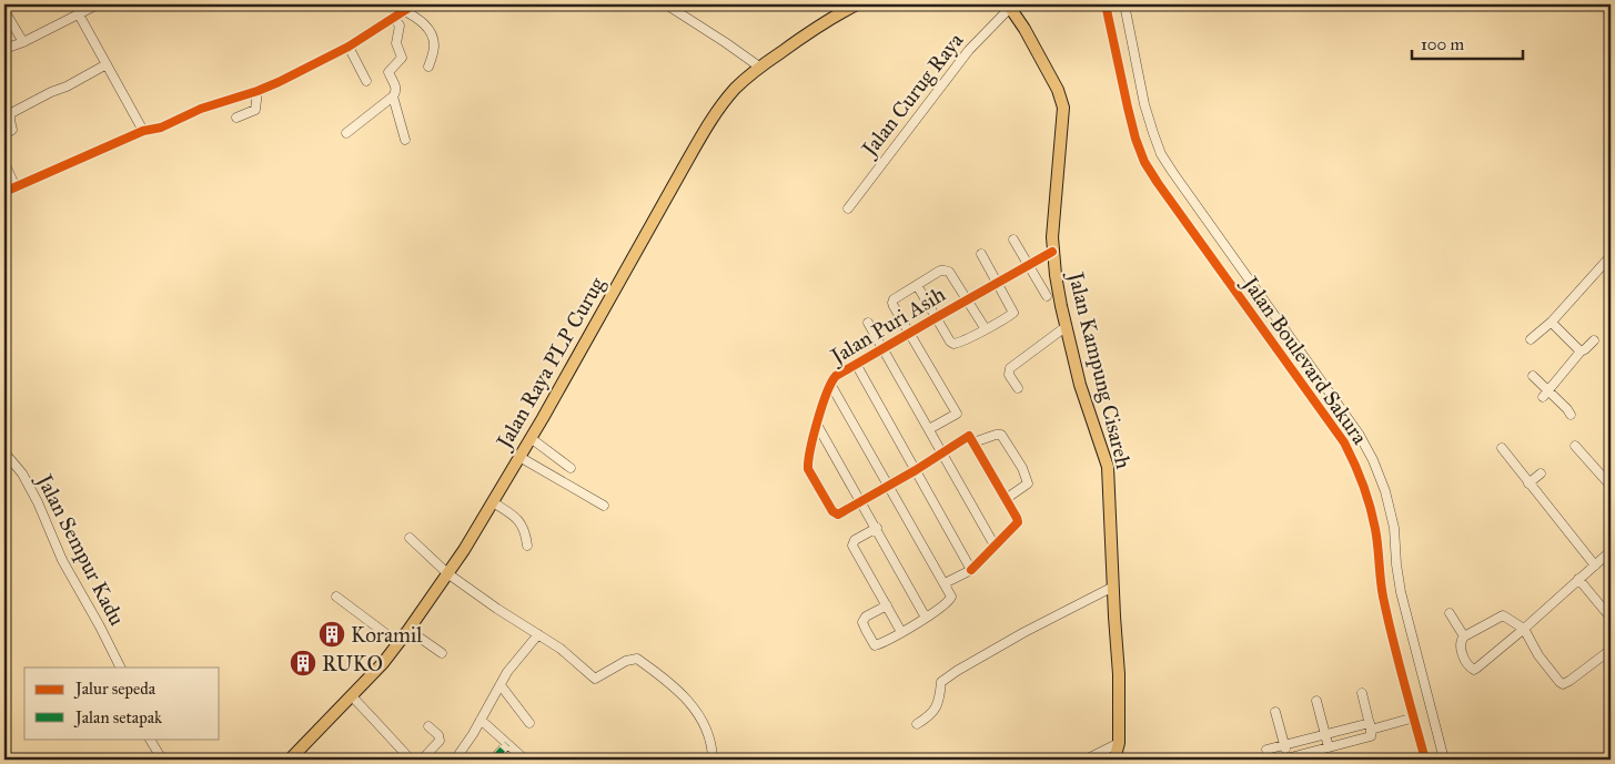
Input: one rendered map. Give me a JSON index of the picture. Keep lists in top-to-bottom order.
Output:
{
  "streets": {
    "main road": ["Jalan Raya PLP Curug", "Jalan Kampung Cisareh"],
    "street": [
      "Jalan Curug Raya",
      "Jalan Puri Asih",
      "Jalan Boulevard Sakura",
      "Jalan Sempur Kadu"
    ]
  },
  "crossings": [
    ["Jalan Curug Raya", "Jalan Kampung Cisareh"],
    ["Jalan Puri Asih", "Jalan Kampung Cisareh"]
  ],
  "places": {
    "building": ["Koramil", "RUKO"]
  },
  "legend": ["Jalur sepeda", "Jalan setapak"],
  "scale_bar": "100 m"
}
